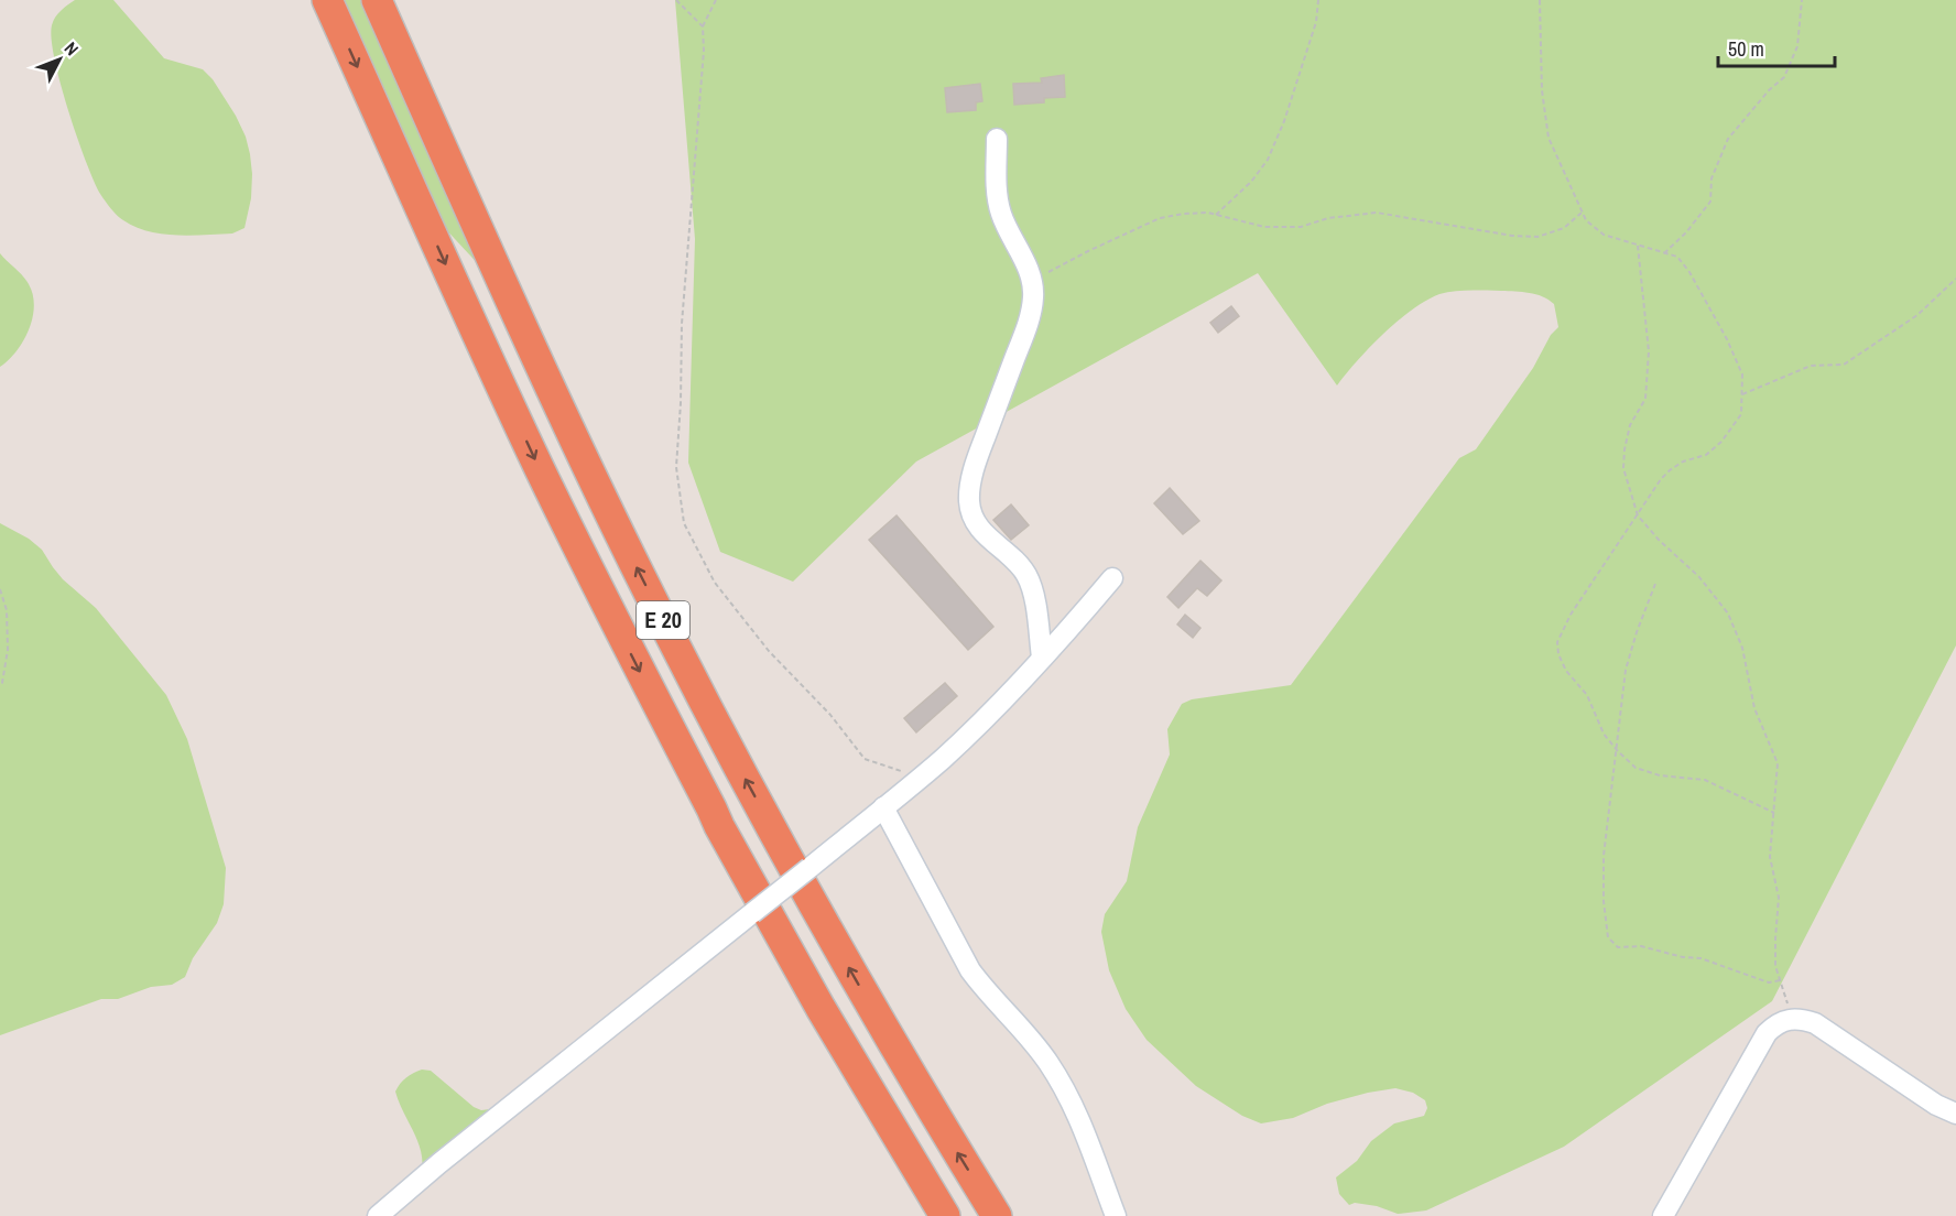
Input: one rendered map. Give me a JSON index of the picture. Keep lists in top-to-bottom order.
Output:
{
  "streets": {
    "highway": ["E 20"]
  },
  "scale_bar": "50 m",
  "north": "top right"
}
